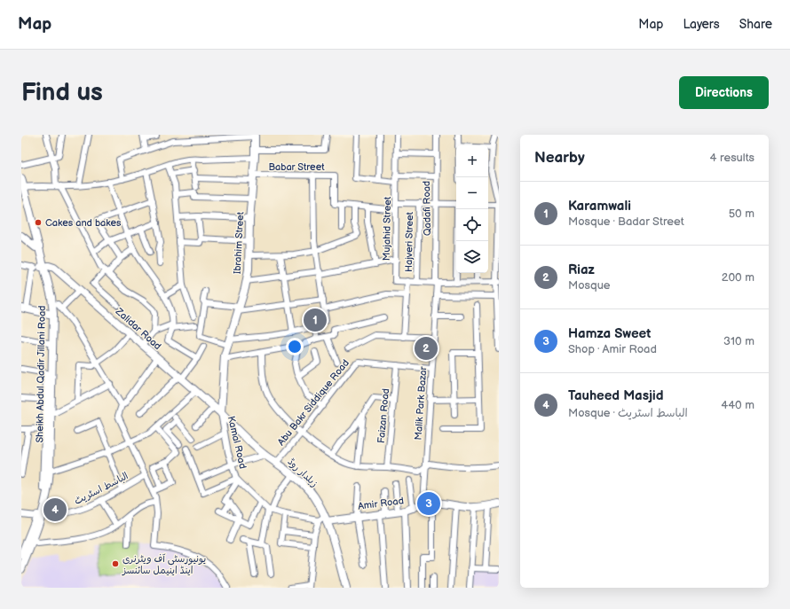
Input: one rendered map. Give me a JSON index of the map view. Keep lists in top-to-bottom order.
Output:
{
  "streets": {
    "main road": [
      "Ibrahim Street",
      "Zalidar Road",
      "Sheikh Abdul Qadir Jillani Road",
      "زیلدار روڈ",
      "Amir Road"
    ],
    "street": [
      "Babar Street",
      "Qadafi Road",
      "Mujahid Street",
      "Hajveri Street",
      "Abu Bakr Siddique Road",
      "Malik Park Bazar",
      "Faizan Road",
      "Kamal Road",
      "الباسط اسٹریٹ"
    ]
  },
  "crossings": [
    ["Babar Street", "Ibrahim Street"],
    ["Qadafi Road", "Mujahid Street"],
    ["Qadafi Road", "Malik Park Bazar"],
    ["Mujahid Street", "Hajveri Street"],
    ["Mujahid Street", "Malik Park Bazar"],
    ["Ibrahim Street", "Zalidar Road"],
    ["Ibrahim Street", "Kamal Road"],
    ["Ibrahim Street", "زیلدار روڈ"],
    ["Zalidar Road", "Sheikh Abdul Qadir Jillani Road"],
    ["Zalidar Road", "Kamal Road"],
    ["Zalidar Road", "زیلدار روڈ"],
    ["Sheikh Abdul Qadir Jillani Road", "الباسط اسٹریٹ"],
    ["Abu Bakr Siddique Road", "Malik Park Bazar"],
    ["Abu Bakr Siddique Road", "Faizan Road"],
    ["Abu Bakr Siddique Road", "زیلدار روڈ"],
    ["Malik Park Bazar", "Amir Road"],
    ["Kamal Road", "زیلدار روڈ"],
    ["Kamal Road", "Amir Road"],
    ["زیلدار روڈ", "Amir Road"]
  ],
  "places": ["Cakes and bakes", "یونیورسٹی آف ویٹرنری اینڈ اینیمل سائنسز"],
  "page": {
    "header": "Map",
    "nav": ["Map", "Layers", "Share"],
    "buttons": "Directions",
    "title": "Find us",
    "heading": ["Nearby", "4 results"],
    "map_buttons": ["+", "−"],
    "list": [
      {
        "mark": "1",
        "name": "Karamwali",
        "note": "Mosque · Badar Street",
        "value": "50 m"
      },
      {
        "mark": "2",
        "name": "Riaz",
        "note": "Mosque",
        "value": "200 m"
      },
      {
        "mark": "3",
        "name": "Hamza Sweet",
        "note": "Shop · Amir Road",
        "value": "310 m"
      },
      {
        "mark": "4",
        "name": "Tauheed Masjid",
        "note": "Mosque · الباسط اسٹریٹ",
        "value": "440 m"
      }
    ],
    "pins": [
      "1",
      "2",
      "3",
      "4"
    ]
  }
}
